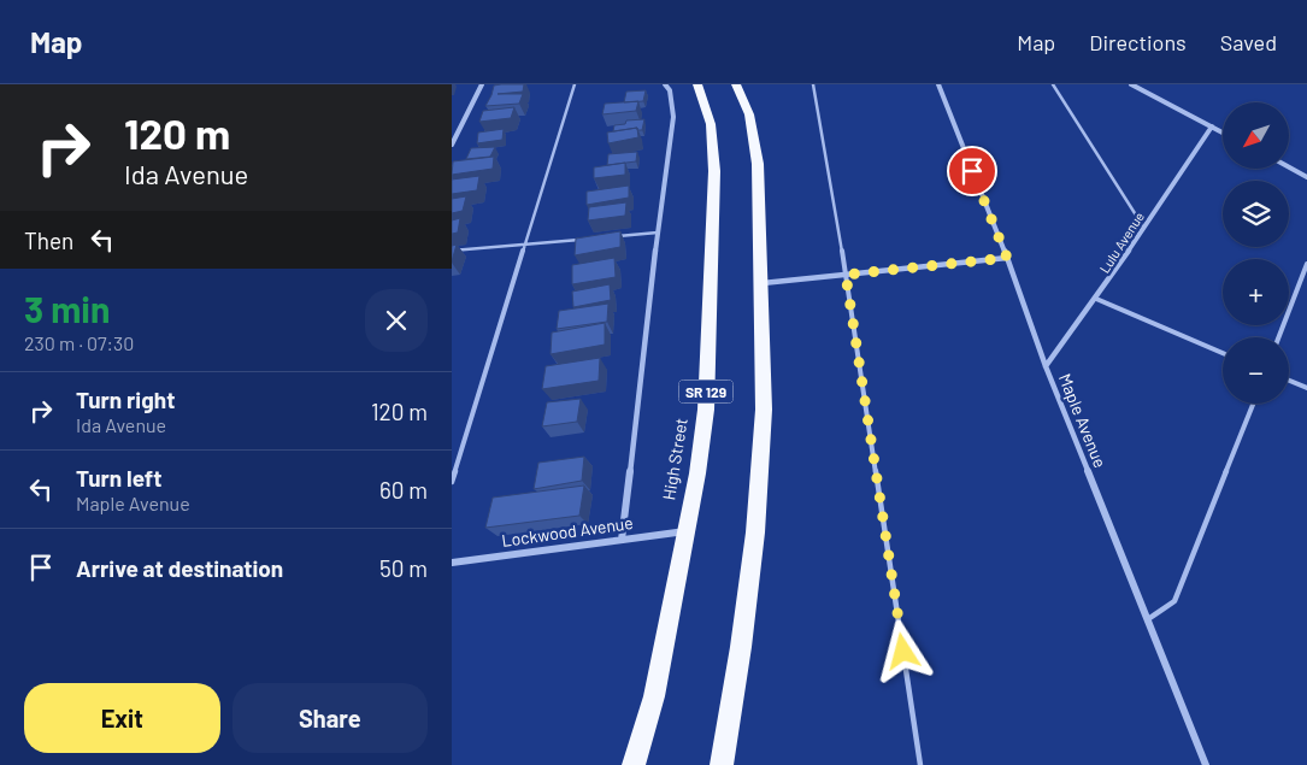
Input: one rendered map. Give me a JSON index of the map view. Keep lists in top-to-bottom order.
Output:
{
  "streets": {
    "highway": ["SR 129", "High Street"],
    "street": ["Lulu Avenue", "Maple Avenue", "Lockwood Avenue"]
  },
  "crossings": [
    ["Lulu Avenue", "Maple Avenue"],
    ["High Street", "Lockwood Avenue"]
  ],
  "north": "bottom left",
  "page": {
    "header": "Map",
    "nav": ["Map", "Directions", "Saved"],
    "turn": ["120 m", "Ida Avenue"],
    "map_buttons": ["+", "−"],
    "then": "Then",
    "heading": ["3 min", "230 m · 07:30"],
    "list": [
      {
        "name": "Turn right",
        "note": "Ida Avenue",
        "value": "120 m"
      },
      {
        "name": "Turn left",
        "note": "Maple Avenue",
        "value": "60 m"
      },
      {
        "name": "Arrive at destination",
        "value": "50 m"
      }
    ],
    "buttons": ["Exit", "Share"]
  }
}
